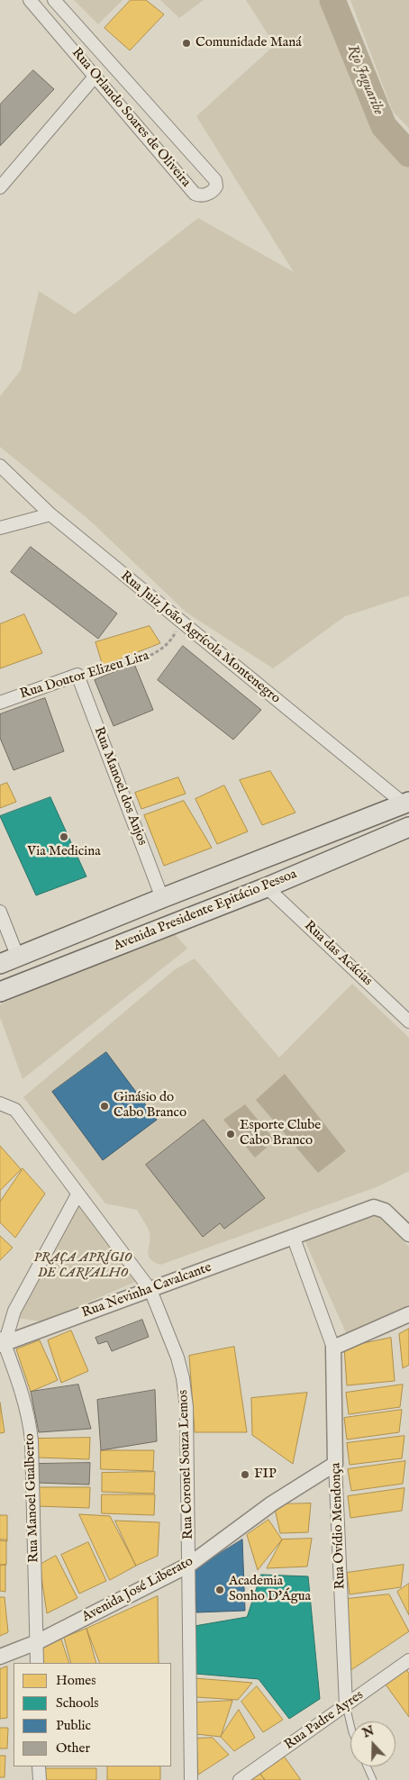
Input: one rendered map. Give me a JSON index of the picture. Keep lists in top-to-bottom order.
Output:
{
  "streets": {
    "main road": ["Avenida Presidente Epitácio Pessoa"],
    "street": [
      "Rua Orlando Soares de Oliveira",
      "Rua Juiz João Agrícola Montenegro",
      "Rua Doutor Elizeu Lira",
      "Rua Manoel dos Anjos",
      "Rua das Acácias",
      "Rua Nevinha Cavalcante",
      "Rua Coronel Souza Lemos",
      "Rua Manoel Gualberto",
      "Rua Ovídio Mendonça",
      "Avenida José Liberato",
      "Rua Padre Ayres"
    ]
  },
  "crossings": [
    ["Rua Juiz João Agrícola Montenegro", "Rua Doutor Elizeu Lira"],
    ["Rua Juiz João Agrícola Montenegro", "Avenida Presidente Epitácio Pessoa"],
    ["Rua Doutor Elizeu Lira", "Rua Manoel dos Anjos"],
    ["Rua Manoel dos Anjos", "Avenida Presidente Epitácio Pessoa"],
    ["Avenida Presidente Epitácio Pessoa", "Rua das Acácias"],
    ["Rua Nevinha Cavalcante", "Rua Coronel Souza Lemos"],
    ["Rua Nevinha Cavalcante", "Rua Manoel Gualberto"],
    ["Rua Coronel Souza Lemos", "Avenida José Liberato"],
    ["Rua Manoel Gualberto", "Avenida José Liberato"],
    ["Rua Ovídio Mendonça", "Avenida José Liberato"],
    ["Rua Ovídio Mendonça", "Rua Padre Ayres"]
  ],
  "water": ["Rio Jaguaribe"],
  "parks": ["PRAÇA APRÍGIO DE CARVALHO"],
  "places": [
    "Comunidade Maná",
    "Via Medicina",
    "Ginásio do Cabo Branco",
    "Esporte Clube Cabo Branco",
    "FIP",
    "Academia Sonho D'Água"
  ],
  "legend": [
    "Homes",
    "Schools",
    "Public",
    "Other"
  ],
  "north": "top"
}
